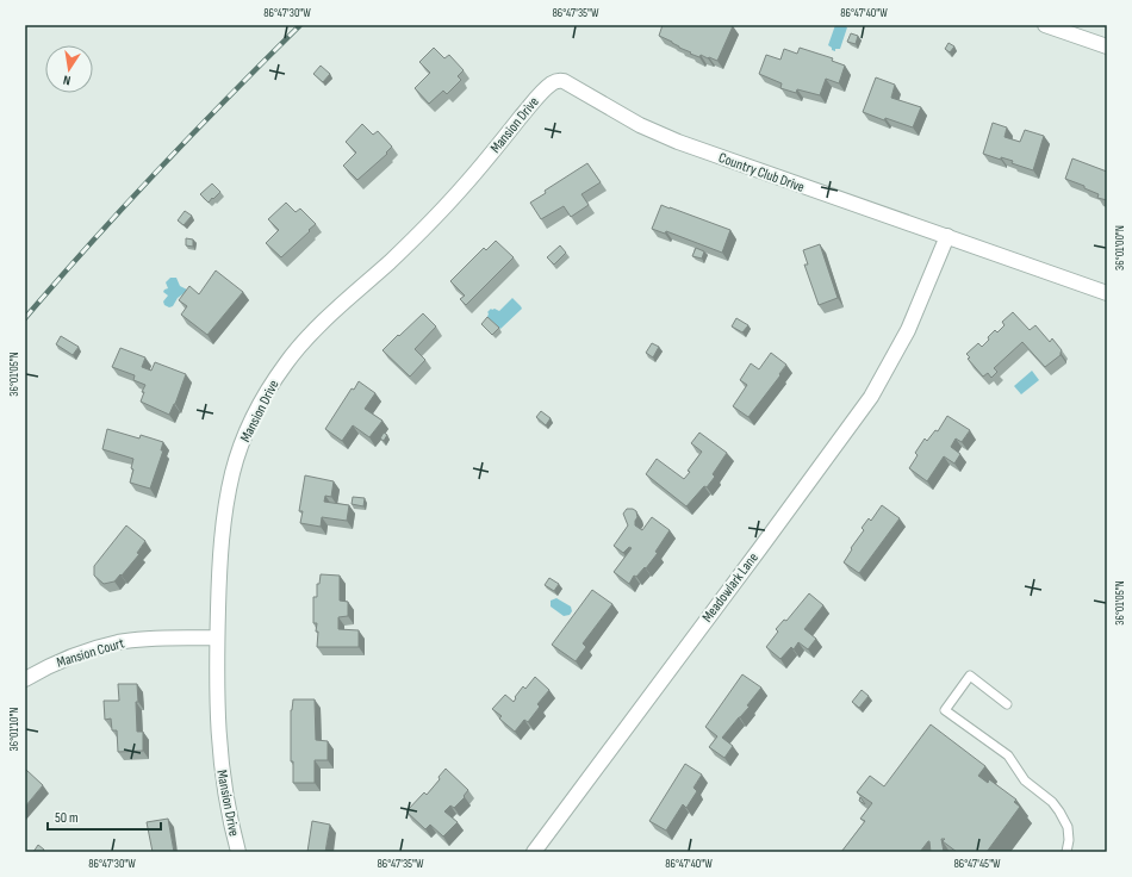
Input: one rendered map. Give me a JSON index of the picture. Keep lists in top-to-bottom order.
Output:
{
  "streets": {
    "street": [
      "Mansion Drive",
      "Country Club Drive",
      "Meadowlark Lane",
      "Mansion Court"
    ]
  },
  "crossings": [
    ["Mansion Drive", "Country Club Drive"],
    ["Mansion Drive", "Mansion Court"],
    ["Country Club Drive", "Meadowlark Lane"]
  ],
  "scale_bar": "50 m",
  "north": "bottom",
  "coordinates": [
    "86°47'30\"W",
    "86°47'35\"W",
    "86°47'40\"W",
    "36°01'00\"N",
    "36°01'05\"N",
    "36°01'10\"N",
    "86°47'45\"W"
  ]
}
